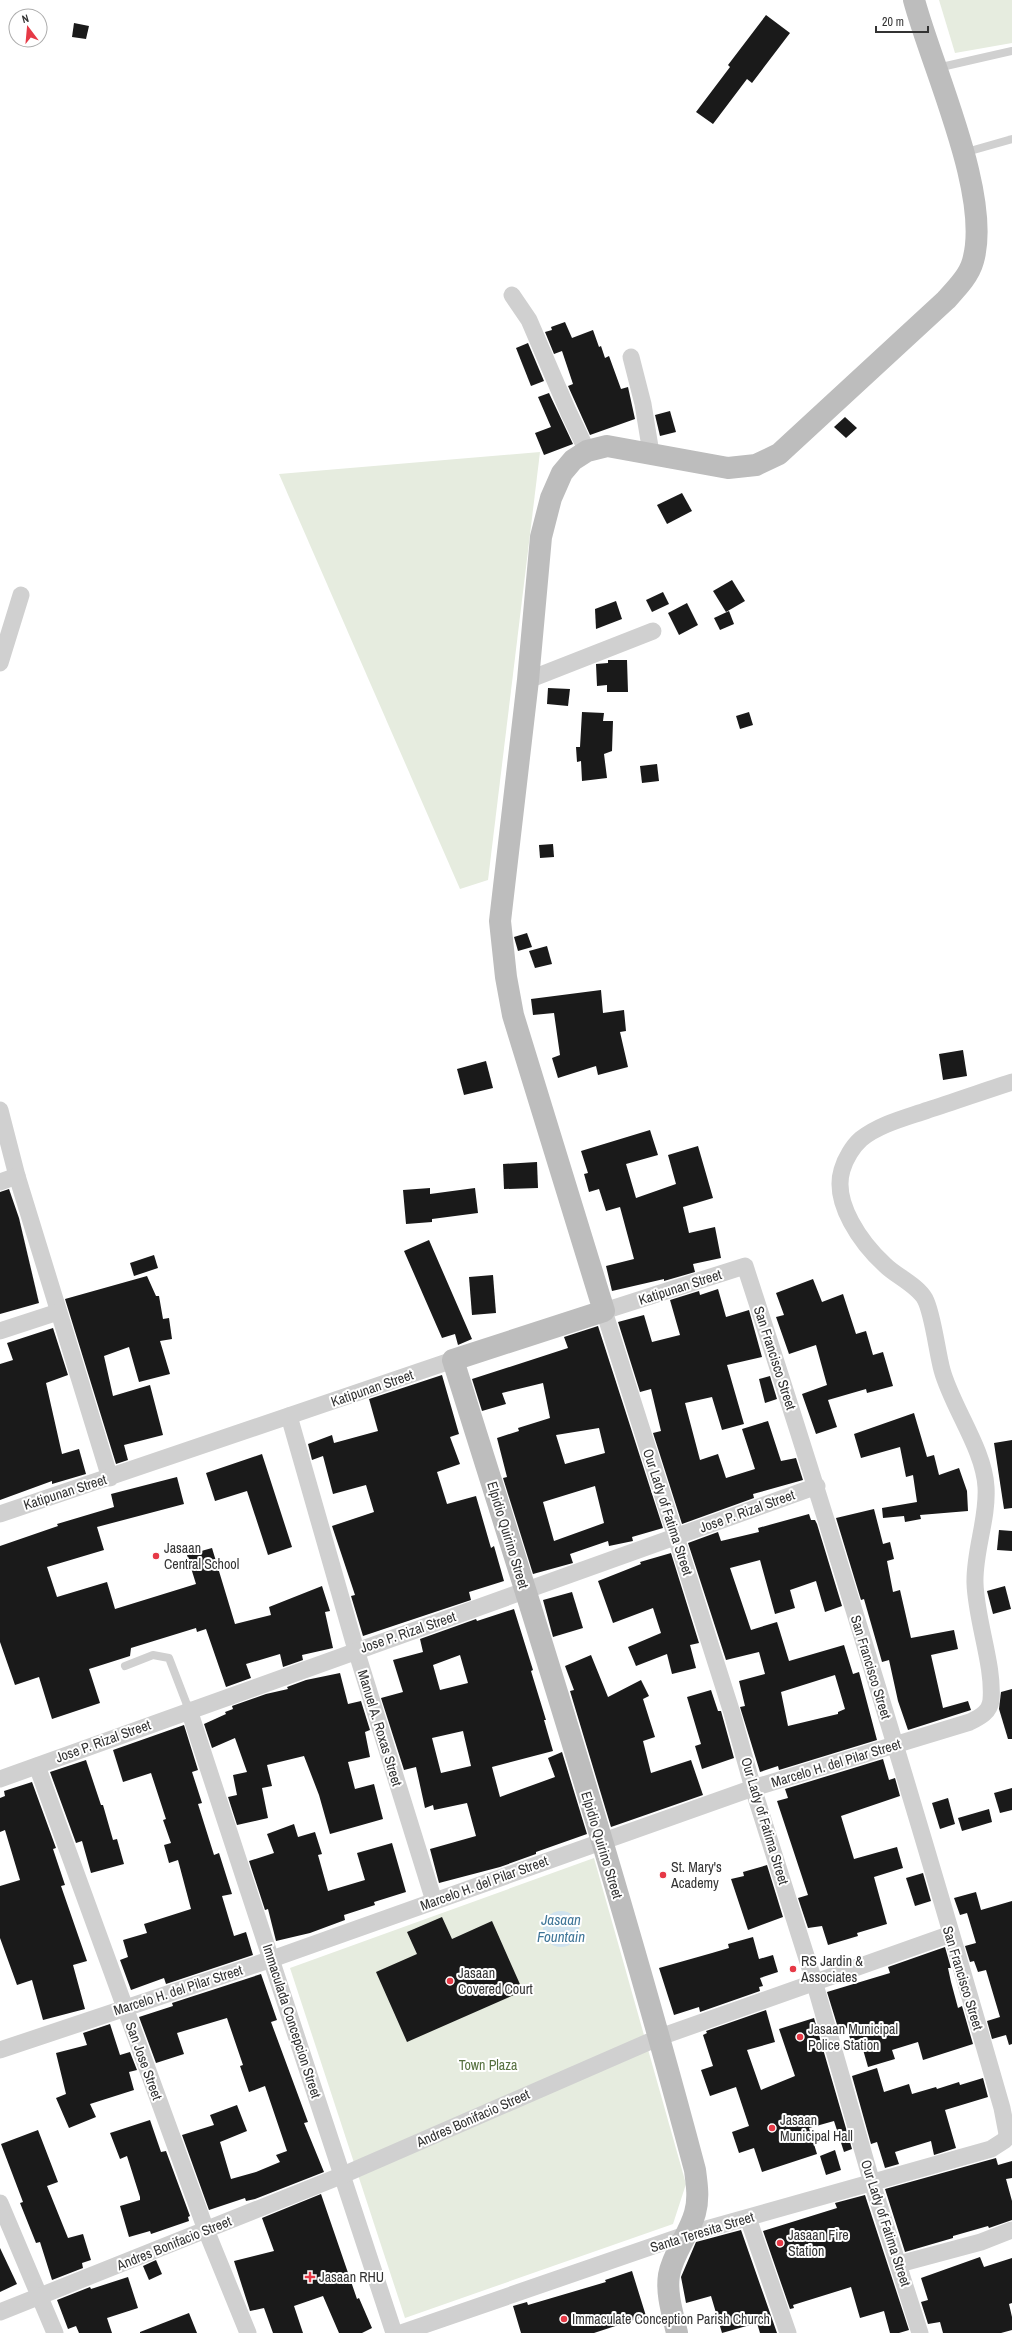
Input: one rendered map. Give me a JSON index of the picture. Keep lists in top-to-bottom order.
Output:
{
  "streets": {
    "street": [
      "Katipunan Street",
      "San Francisco Street",
      "Jose P. Rizal Street",
      "Our Lady of Fatima Street",
      "Elpidio Quirino Street",
      "Manuel A. Roxas Street",
      "Marcelo H. del Pilar Street",
      "Immaculada Concepcion Street",
      "San Jose Street",
      "Andres Bonifacio Street",
      "Santa Teresita Street"
    ]
  },
  "crossings": [
    ["Katipunan Street", "San Francisco Street"],
    ["Katipunan Street", "Our Lady of Fatima Street"],
    ["Katipunan Street", "Elpidio Quirino Street"],
    ["Katipunan Street", "Manuel A. Roxas Street"],
    ["San Francisco Street", "Jose P. Rizal Street"],
    ["San Francisco Street", "Marcelo H. del Pilar Street"],
    ["San Francisco Street", "Andres Bonifacio Street"],
    ["San Francisco Street", "Santa Teresita Street"],
    ["Jose P. Rizal Street", "Our Lady of Fatima Street"],
    ["Jose P. Rizal Street", "Elpidio Quirino Street"],
    ["Jose P. Rizal Street", "Manuel A. Roxas Street"],
    ["Jose P. Rizal Street", "Immaculada Concepcion Street"],
    ["Jose P. Rizal Street", "San Jose Street"],
    ["Our Lady of Fatima Street", "Marcelo H. del Pilar Street"],
    ["Our Lady of Fatima Street", "Andres Bonifacio Street"],
    ["Our Lady of Fatima Street", "Santa Teresita Street"],
    ["Elpidio Quirino Street", "Marcelo H. del Pilar Street"],
    ["Elpidio Quirino Street", "Andres Bonifacio Street"],
    ["Elpidio Quirino Street", "Santa Teresita Street"],
    ["Manuel A. Roxas Street", "Marcelo H. del Pilar Street"],
    ["Marcelo H. del Pilar Street", "Immaculada Concepcion Street"],
    ["Marcelo H. del Pilar Street", "San Jose Street"],
    ["Immaculada Concepcion Street", "Andres Bonifacio Street"],
    ["San Jose Street", "Andres Bonifacio Street"]
  ],
  "water": ["Jasaan Fountain"],
  "parks": ["Town Plaza"],
  "places": {
    "other": [
      "Jasaan Central School",
      "St. Mary's Academy",
      "RS Jardin & Associates",
      "Jasaan Covered Court",
      "Jasaan Municipal Police Station",
      "Jasaan Municipal Hall",
      "Jasaan Fire Station",
      "Immaculate Conception Parish Church"
    ],
    "health": ["Jasaan RHU"]
  },
  "scale_bar": "20 m",
  "north": "top"
}
